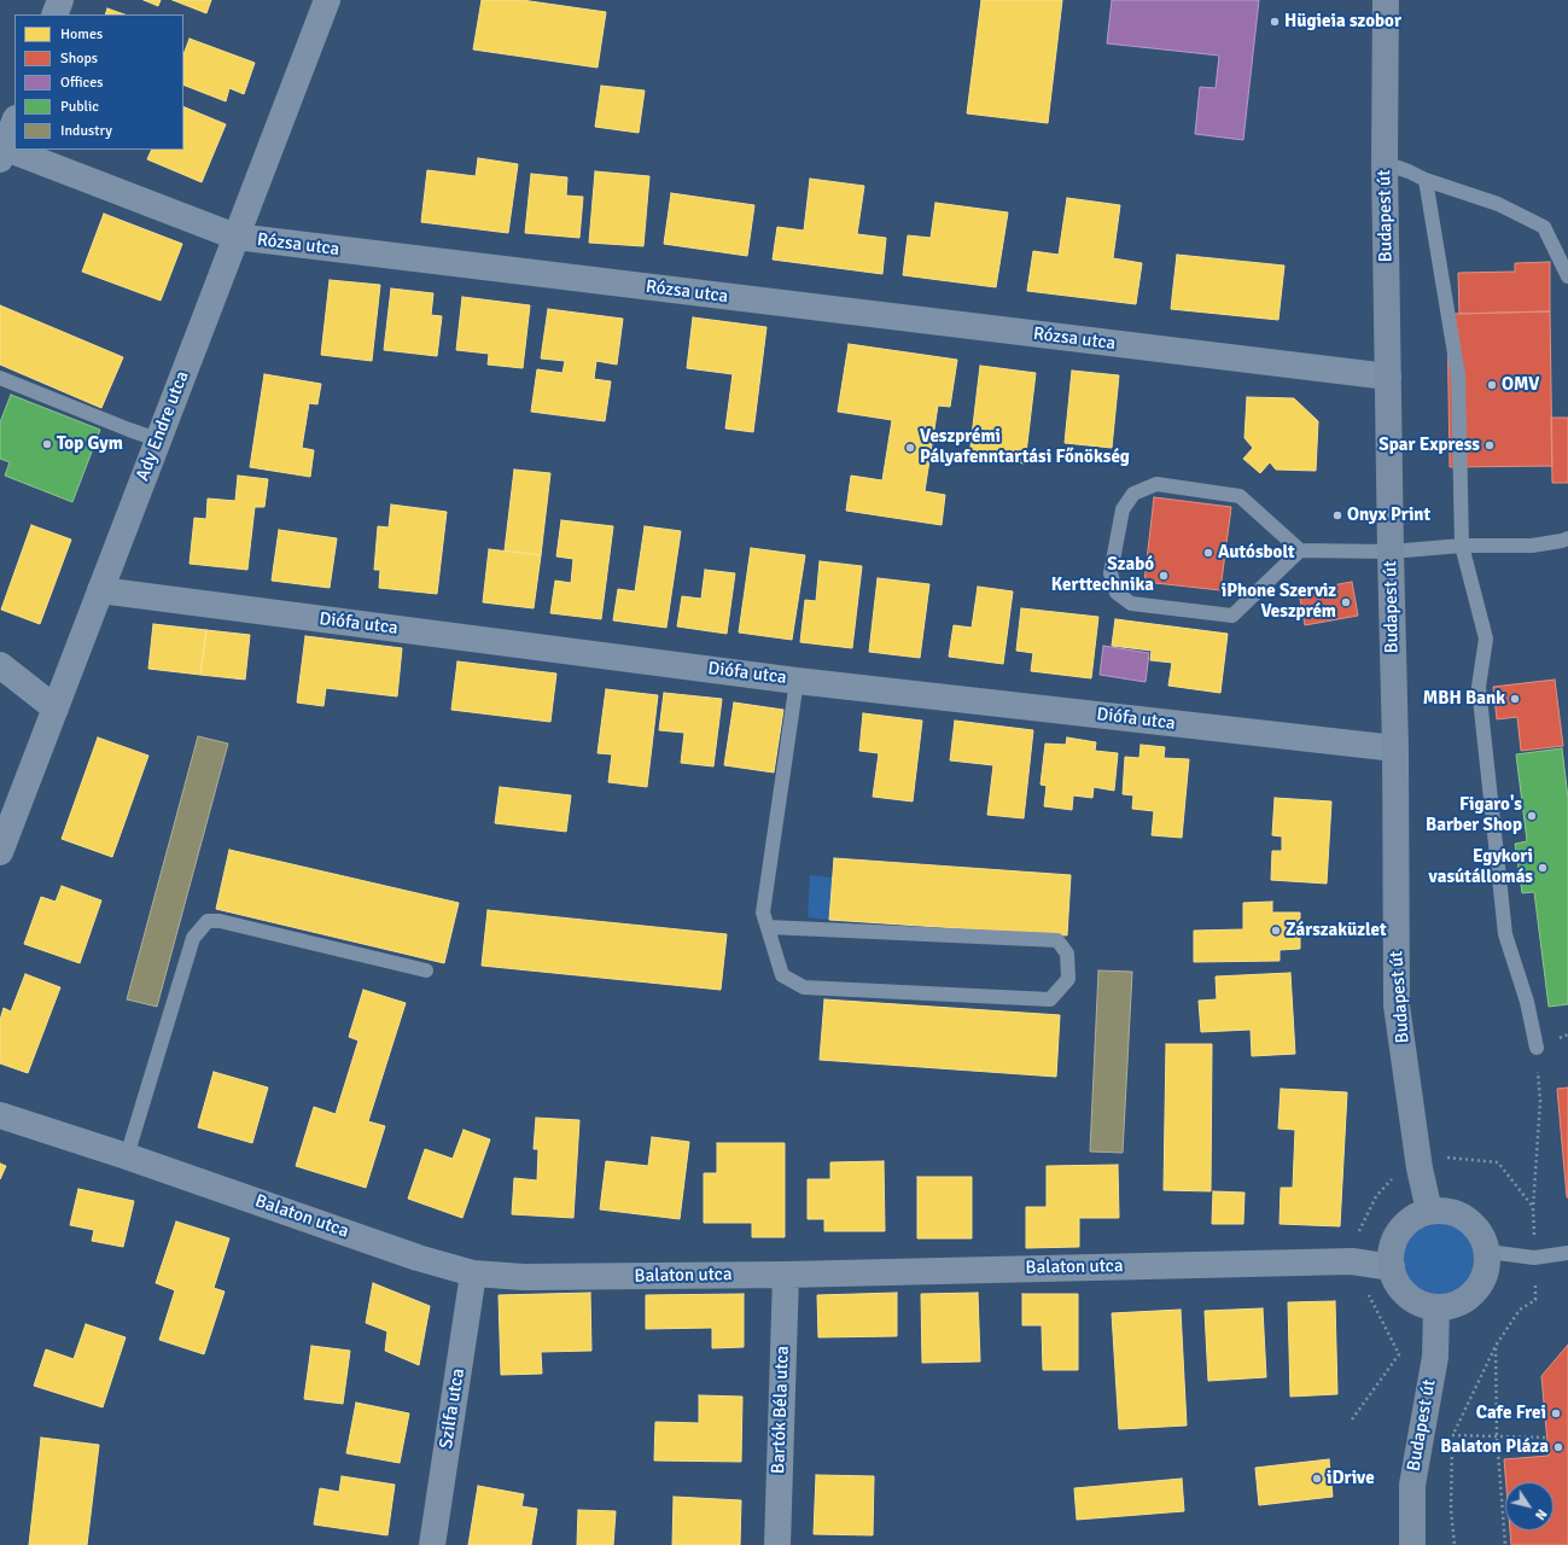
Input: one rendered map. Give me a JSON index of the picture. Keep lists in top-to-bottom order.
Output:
{
  "streets": {
    "main road": ["Budapest út"],
    "street": [
      "Rózsa utca",
      "Ady Endre utca",
      "Diófa utca",
      "Balaton utca",
      "Szilfa utca",
      "Bartók Béla utca"
    ]
  },
  "crossings": [
    ["Budapest út", "Rózsa utca"],
    ["Budapest út", "Diófa utca"],
    ["Budapest út", "Balaton utca"],
    ["Rózsa utca", "Ady Endre utca"],
    ["Ady Endre utca", "Diófa utca"],
    ["Balaton utca", "Szilfa utca"],
    ["Balaton utca", "Bartók Béla utca"]
  ],
  "places": [
    "Hügieia szobor",
    "OMV",
    "Top Gym",
    "Spar Express",
    "Veszprémi Pályafenntartási Főnökség",
    "Onyx Print",
    "Autósbolt",
    "Szabó Kerttechnika",
    "iPhone Szerviz Veszprém",
    "MBH Bank",
    "Figaro's Barber Shop",
    "Egykori vasútállomás",
    "Zárszaküzlet",
    "Cafe Frei",
    "Balaton Pláza",
    "iDrive"
  ],
  "legend": [
    "Homes",
    "Shops",
    "Offices",
    "Public",
    "Industry"
  ],
  "north": "bottom right"
}
